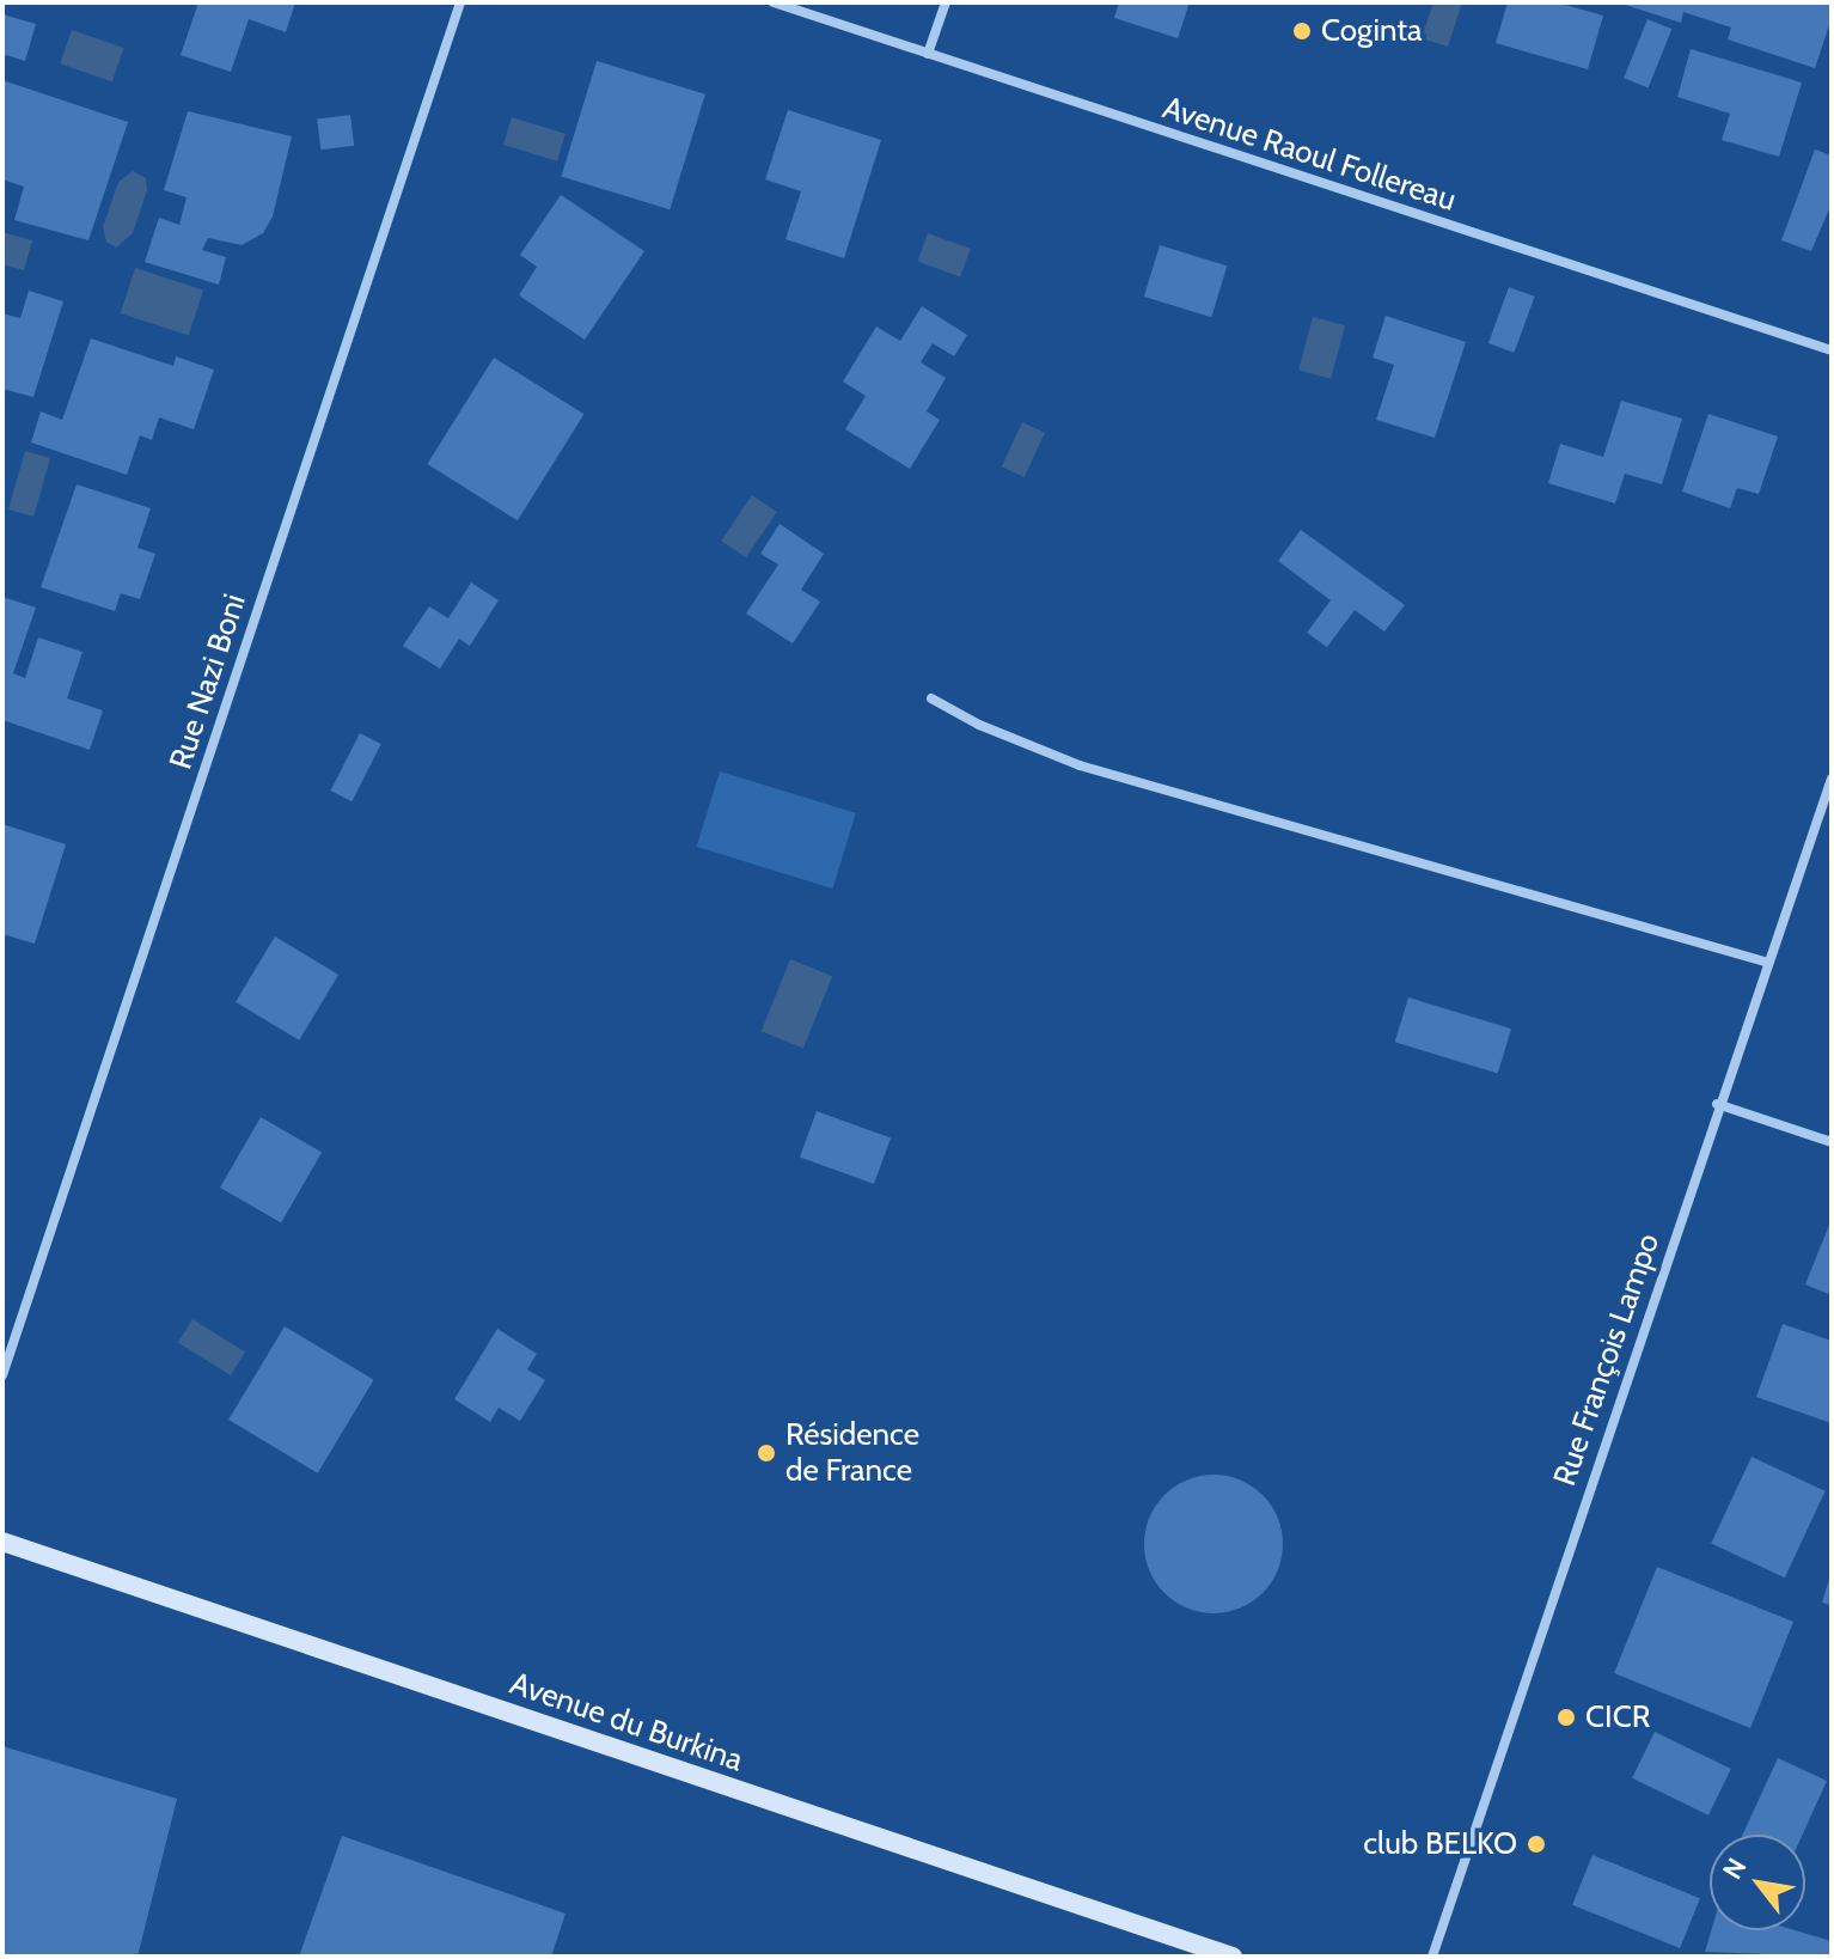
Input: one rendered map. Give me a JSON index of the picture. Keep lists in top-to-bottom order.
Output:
{
  "streets": {
    "main road": ["Avenue du Burkina"],
    "street": ["Avenue Raoul Follereau", "Rue Nazi Boni", "Rue François Lampo"]
  },
  "places": [
    "Coginta",
    "Résidence de France",
    "CICR",
    "club BELKO"
  ],
  "north": "top left"
}
